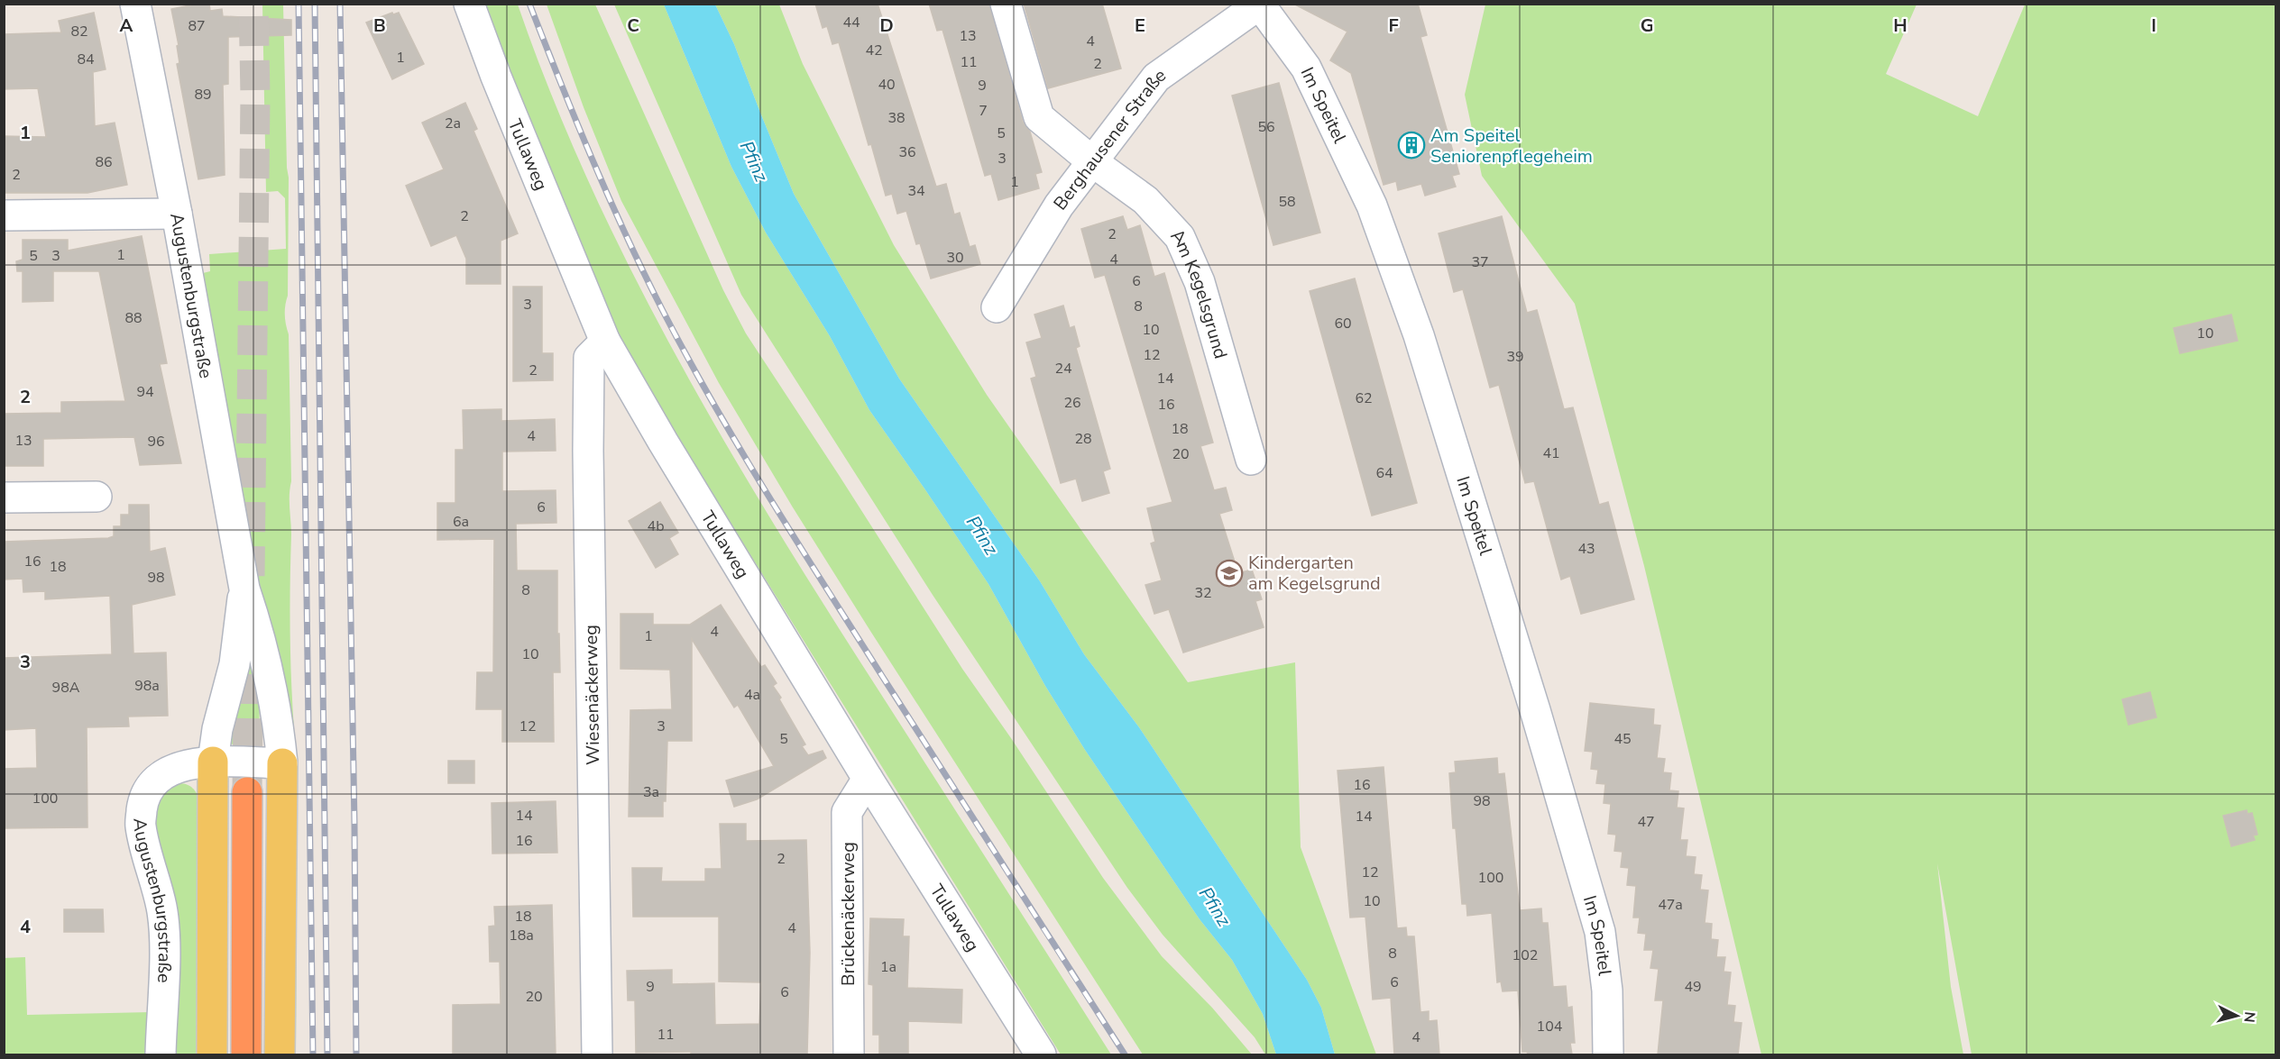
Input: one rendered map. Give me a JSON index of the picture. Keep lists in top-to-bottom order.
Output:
{
  "streets": {
    "street": [
      "Im Speitel",
      "Berghausener Straße",
      "Tullaweg",
      "Am Kegelsgrund",
      "Augustenburgstraße",
      "Wiesenäckerweg",
      "Brückenäckerweg"
    ]
  },
  "crossings": [
    ["Im Speitel", "Berghausener Straße"],
    ["Berghausener Straße", "Am Kegelsgrund"],
    ["Tullaweg", "Wiesenäckerweg"],
    ["Tullaweg", "Brückenäckerweg"]
  ],
  "water": ["Pfinz"],
  "places": {
    "building": ["Am Speitel Seniorenpflegeheim"],
    "school or university": ["Kindergarten am Kegelsgrund"]
  },
  "house_numbers": [
    "44",
    "87",
    "82",
    "13",
    "4",
    "42",
    "1",
    "84",
    "11",
    "2",
    "40",
    "9",
    "89",
    "7",
    "38",
    "2a",
    "56",
    "5",
    "36",
    "3",
    "86",
    "2",
    "1",
    "34",
    "58",
    "2",
    "2",
    "1",
    "5",
    "3",
    "30",
    "4",
    "37",
    "6",
    "3",
    "8",
    "88",
    "60",
    "10",
    "10",
    "12",
    "39",
    "24",
    "2",
    "14",
    "94",
    "62",
    "26",
    "16",
    "18",
    "4",
    "28",
    "13",
    "96",
    "41",
    "20",
    "64",
    "6",
    "6a",
    "4b",
    "43",
    "16",
    "18",
    "98",
    "8",
    "32",
    "4",
    "1",
    "10",
    "98a",
    "98A",
    "4a",
    "12",
    "3",
    "5",
    "45",
    "16",
    "3a",
    "100",
    "98",
    "14",
    "14",
    "47",
    "16",
    "2",
    "12",
    "100",
    "10",
    "47a",
    "18",
    "4",
    "18a",
    "8",
    "102",
    "1a",
    "6",
    "9",
    "49",
    "6",
    "20",
    "104",
    "11",
    "4"
  ],
  "north": "right",
  "grid": {
    "columns": [
      "A",
      "B",
      "C",
      "D",
      "E",
      "F",
      "G",
      "H",
      "I"
    ],
    "rows": [
      "1",
      "2",
      "3",
      "4"
    ]
  }
}
